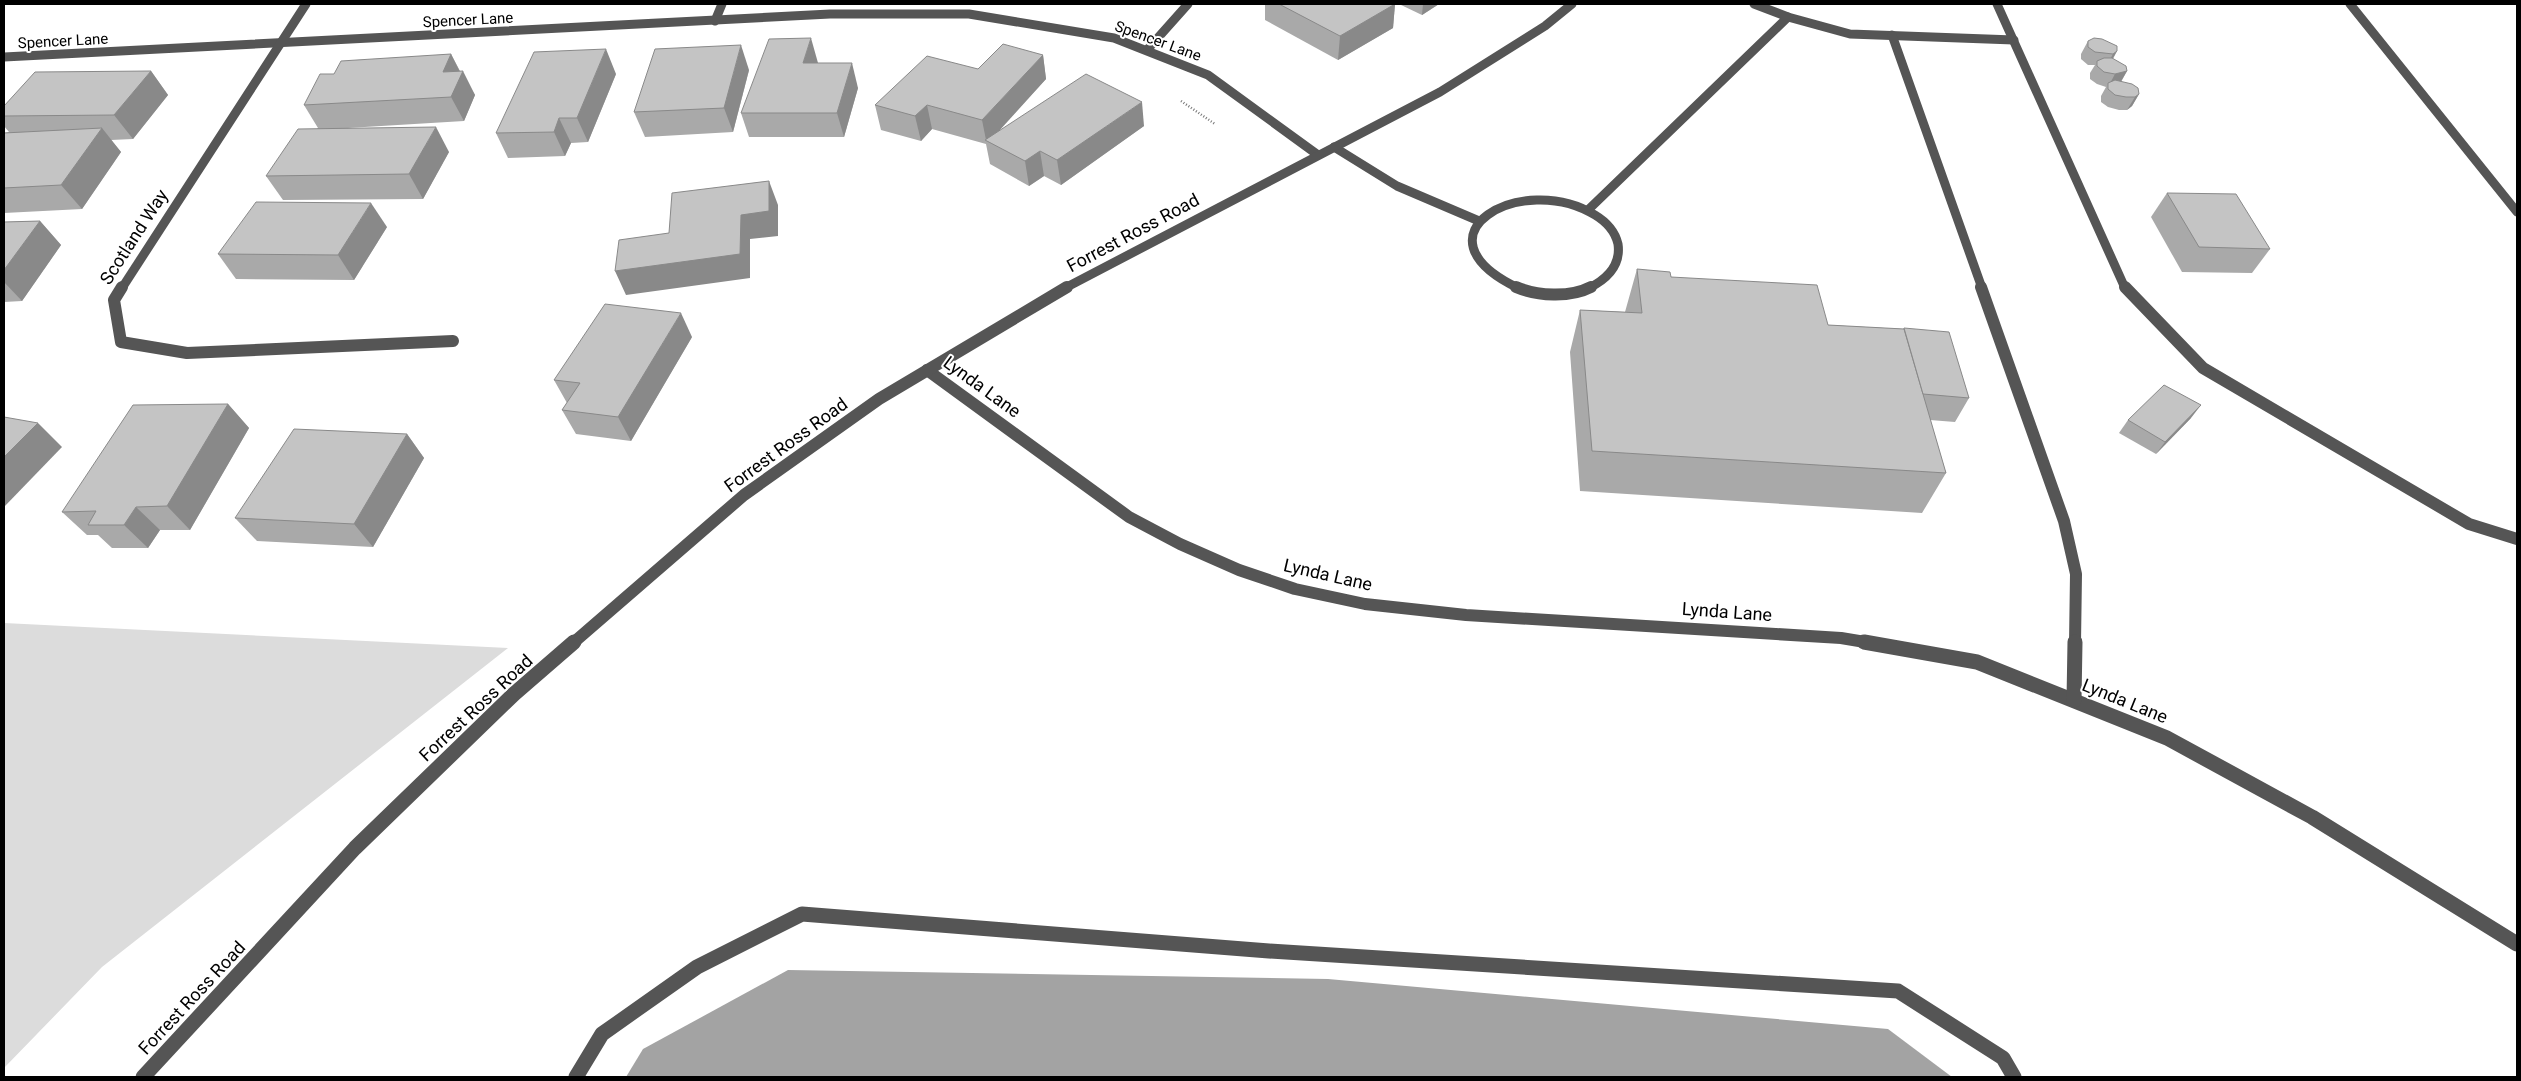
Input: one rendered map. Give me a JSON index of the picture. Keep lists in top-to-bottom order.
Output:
{
  "streets": {
    "street": [
      "Spencer Lane",
      "Forrest Ross Road",
      "Scotland Way",
      "Lynda Lane"
    ]
  },
  "crossings": [
    ["Spencer Lane", "Forrest Ross Road"],
    ["Spencer Lane", "Scotland Way"],
    ["Forrest Ross Road", "Lynda Lane"]
  ]
}
